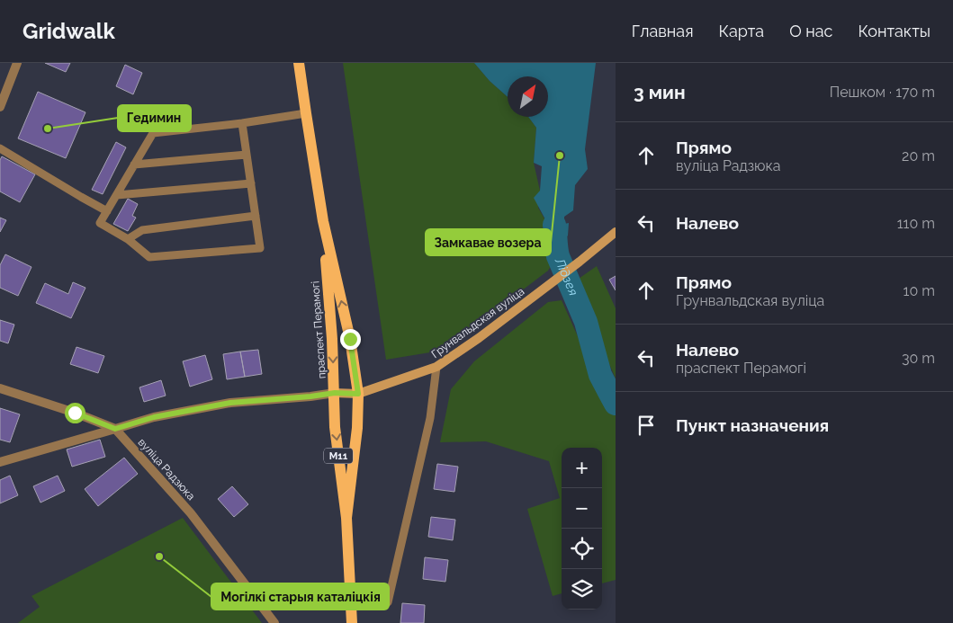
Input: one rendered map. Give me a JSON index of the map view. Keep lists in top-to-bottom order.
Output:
{
  "streets": {
    "main road": ["Грунвальдская вуліца", "праспект Перамогі", "М11"],
    "street": ["вуліца Радзюка"]
  },
  "crossings": [
    ["Грунвальдская вуліца", "праспект Перамогі"]
  ],
  "water": ["Лідзея"],
  "places": ["Гедимин", "Замкавае возера", "Могілкі старыя каталіцкія"],
  "north": "top right",
  "page": {
    "header": "Gridwalk",
    "nav": [
      "Главная",
      "Карта",
      "О нас",
      "Контакты"
    ],
    "heading": ["3 мин", "Пешком · 170 m"],
    "list": [
      ["Прямо", "вуліца Радзюка", "20 m"],
      ["Налево", "110 m"],
      ["Прямо", "Грунвальдская вуліца", "10 m"],
      ["Налево", "праспект Перамогі", "30 m"],
      "Пункт назначения"
    ],
    "map_buttons": ["+", "−"]
  }
}
